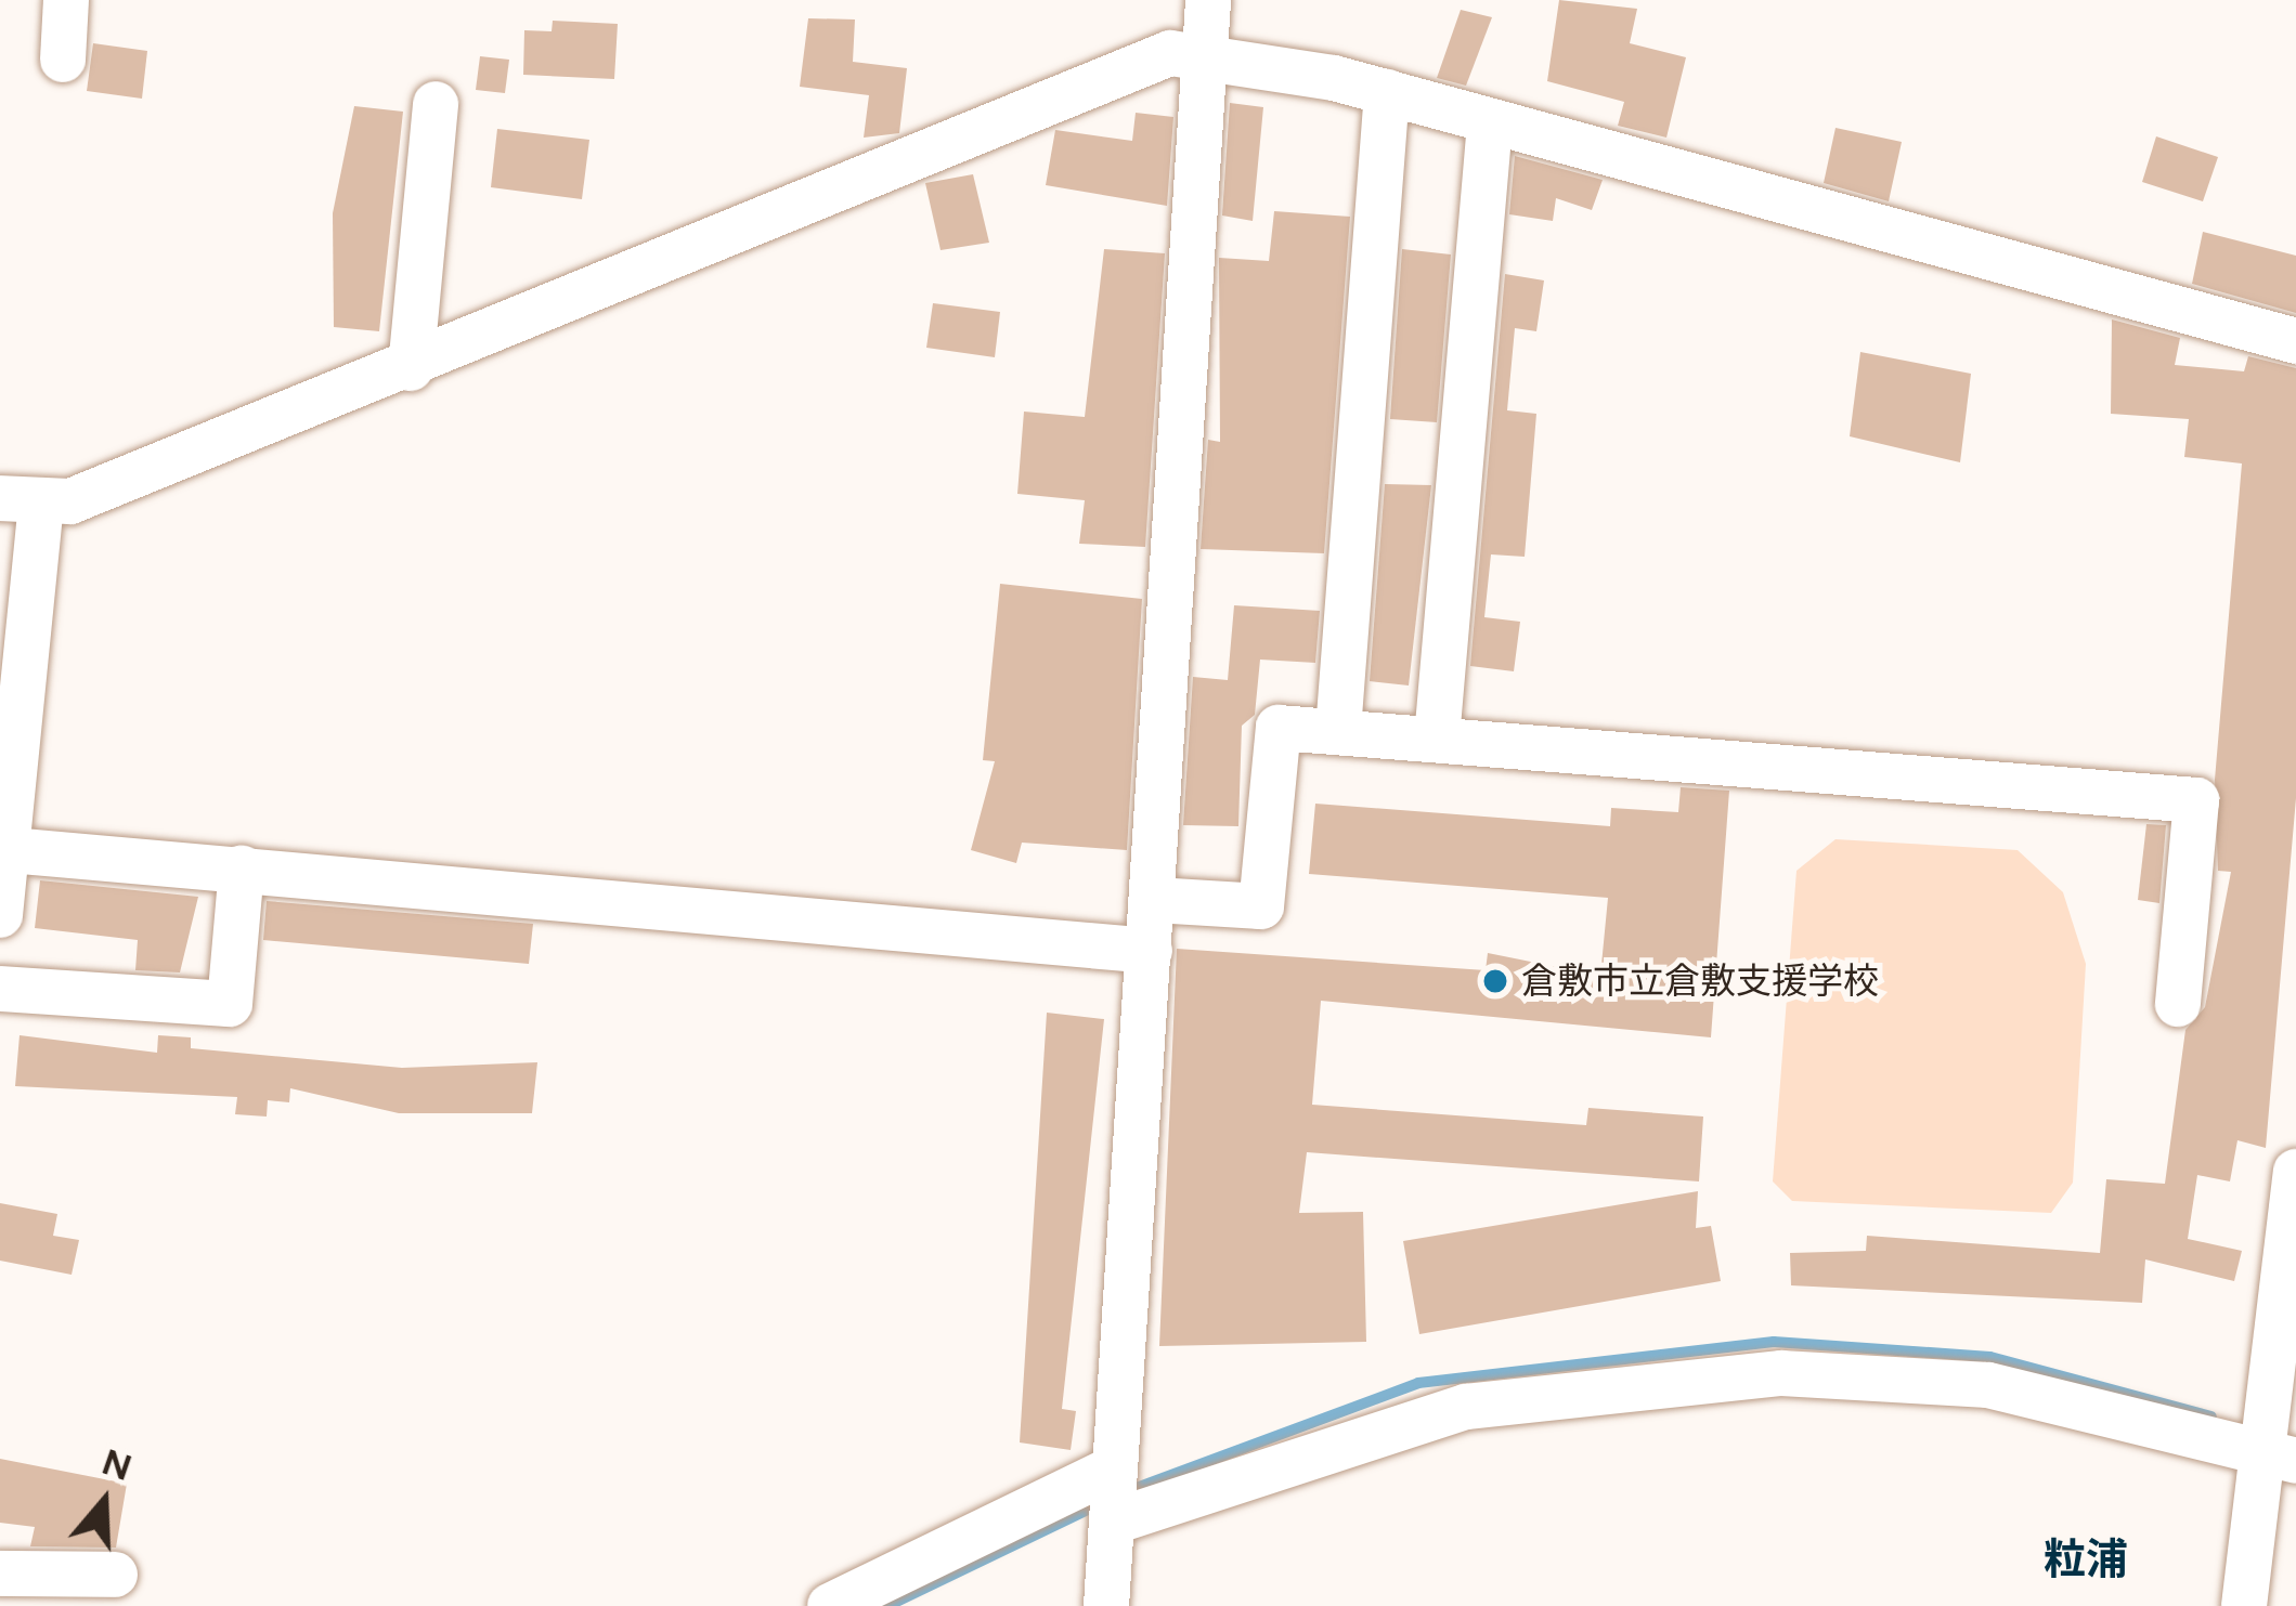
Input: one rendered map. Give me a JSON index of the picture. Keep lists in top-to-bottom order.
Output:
{
  "districts": ["粒浦"],
  "places": ["倉敷市立倉敷支援学校"],
  "north": "top"
}
